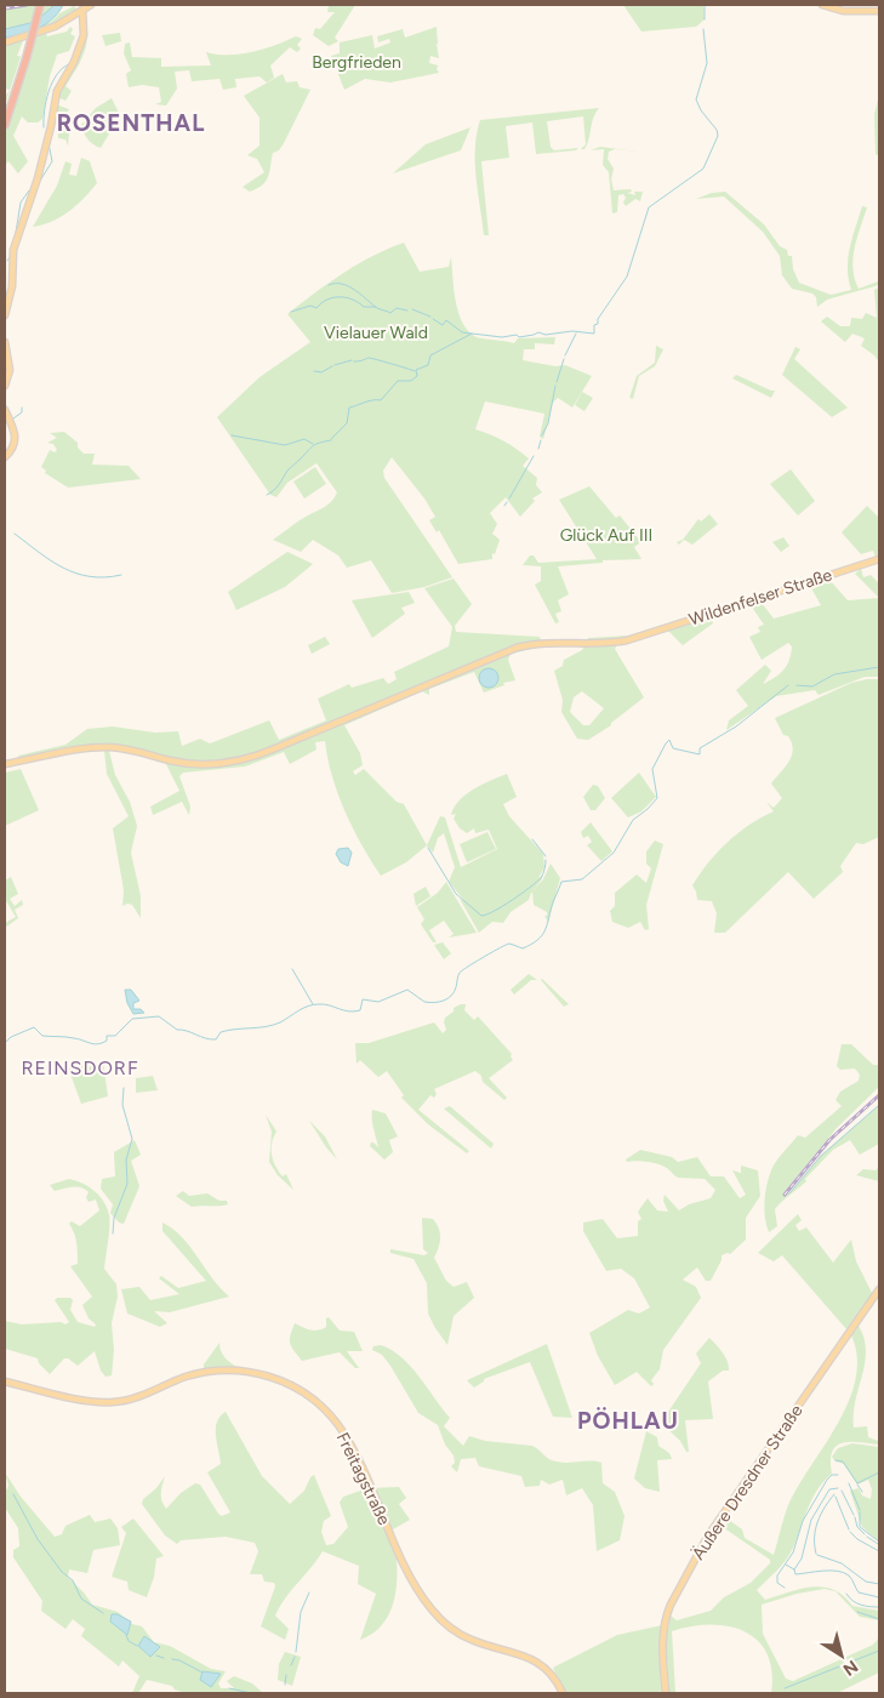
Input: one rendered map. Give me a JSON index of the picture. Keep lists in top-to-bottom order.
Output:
{
  "streets": {
    "main road": ["Wildenfelser Straße", "Freitagstraße", "Äußere Dresdner Straße"]
  },
  "districts": ["ROSENTHAL", "REINSDORF", "PÖHLAU"],
  "parks": ["Bergfrieden", "Vielauer Wald", "Glück Auf III"],
  "north": "bottom right"
}
